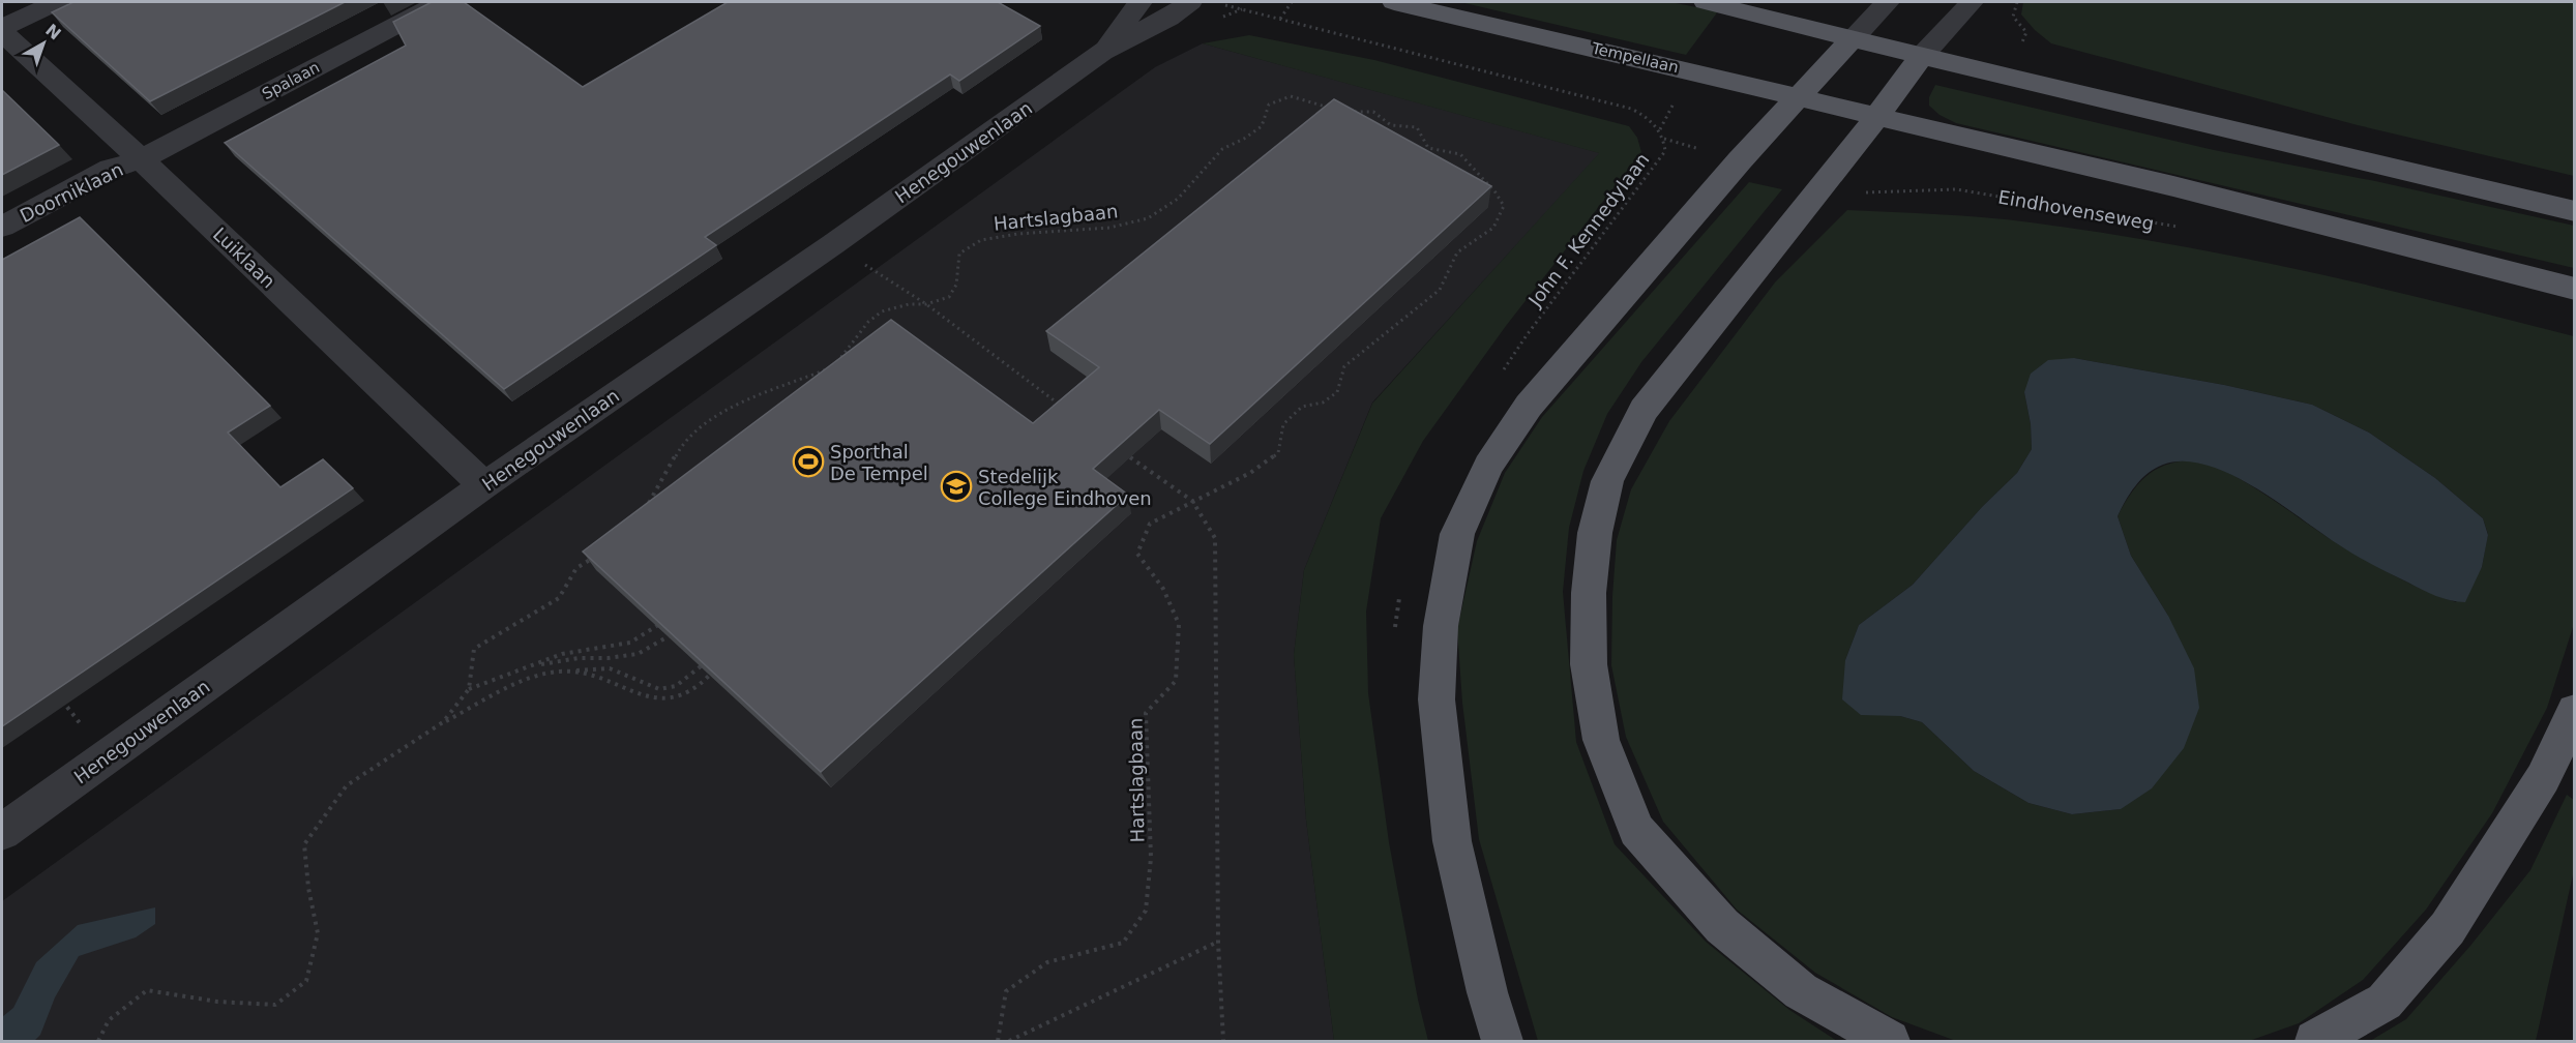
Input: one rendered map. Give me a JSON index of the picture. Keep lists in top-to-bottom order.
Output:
{
  "streets": {
    "main road": ["Tempellaan"],
    "street": [
      "Spalaan",
      "Henegouwenlaan",
      "Doorniklaan",
      "Luiklaan"
    ],
    "path": ["Eindhovenseweg", "Hartslagbaan", "John F. Kennedylaan"]
  },
  "crossings": [
    ["Spalaan", "Doorniklaan"],
    ["Spalaan", "Luiklaan"],
    ["Henegouwenlaan", "Luiklaan"],
    ["Doorniklaan", "Luiklaan"]
  ],
  "places": {
    "sports": ["Sporthal De Tempel"],
    "school or university": ["Stedelijk College Eindhoven"]
  },
  "north": "top right"
}
